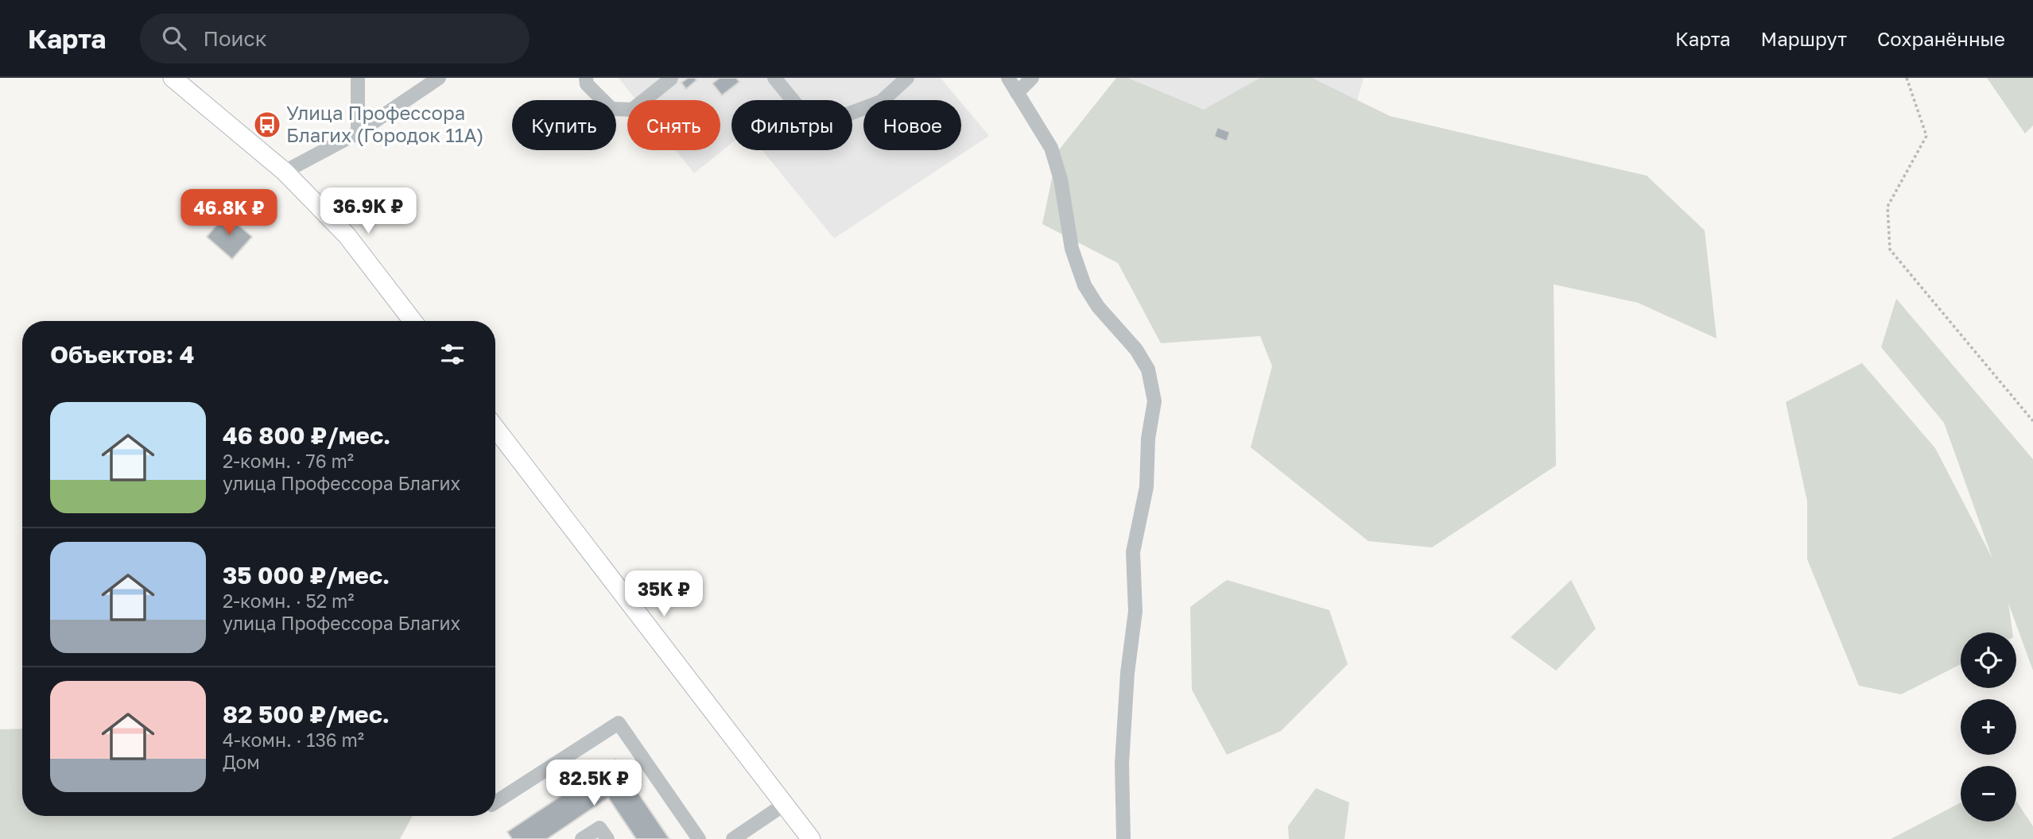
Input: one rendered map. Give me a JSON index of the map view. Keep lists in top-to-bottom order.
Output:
{
  "places": {
    "bus stop": ["Улица Профессора Благих (Городок 11А)"]
  },
  "page": {
    "header": "Карта",
    "search": "Поиск",
    "nav": ["Карта", "Маршрут", "Сохранённые"],
    "chip": [
      "Купить",
      "Снять",
      "Фильтры",
      "Новое"
    ],
    "price": [
      "36.9K ₽",
      "46.8K ₽",
      "35K ₽",
      "82.5K ₽"
    ],
    "heading": "Объектов: 4",
    "list": [
      {
        "name": "46 800 ₽/мес.",
        "note": "2-комн. · 76 m² · улица Профессора Благих"
      },
      {
        "name": "35 000 ₽/мес.",
        "note": "2-комн. · 52 m² · улица Профессора Благих"
      },
      {
        "name": "82 500 ₽/мес.",
        "note": "4-комн. · 136 m² · Дом"
      }
    ],
    "map_buttons": ["+", "−"]
  }
}
